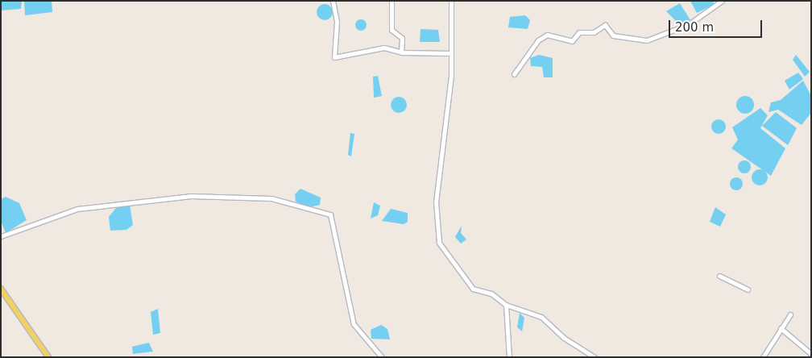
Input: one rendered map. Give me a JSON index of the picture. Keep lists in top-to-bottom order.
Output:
{
  "scale_bar": "200 m"
}
